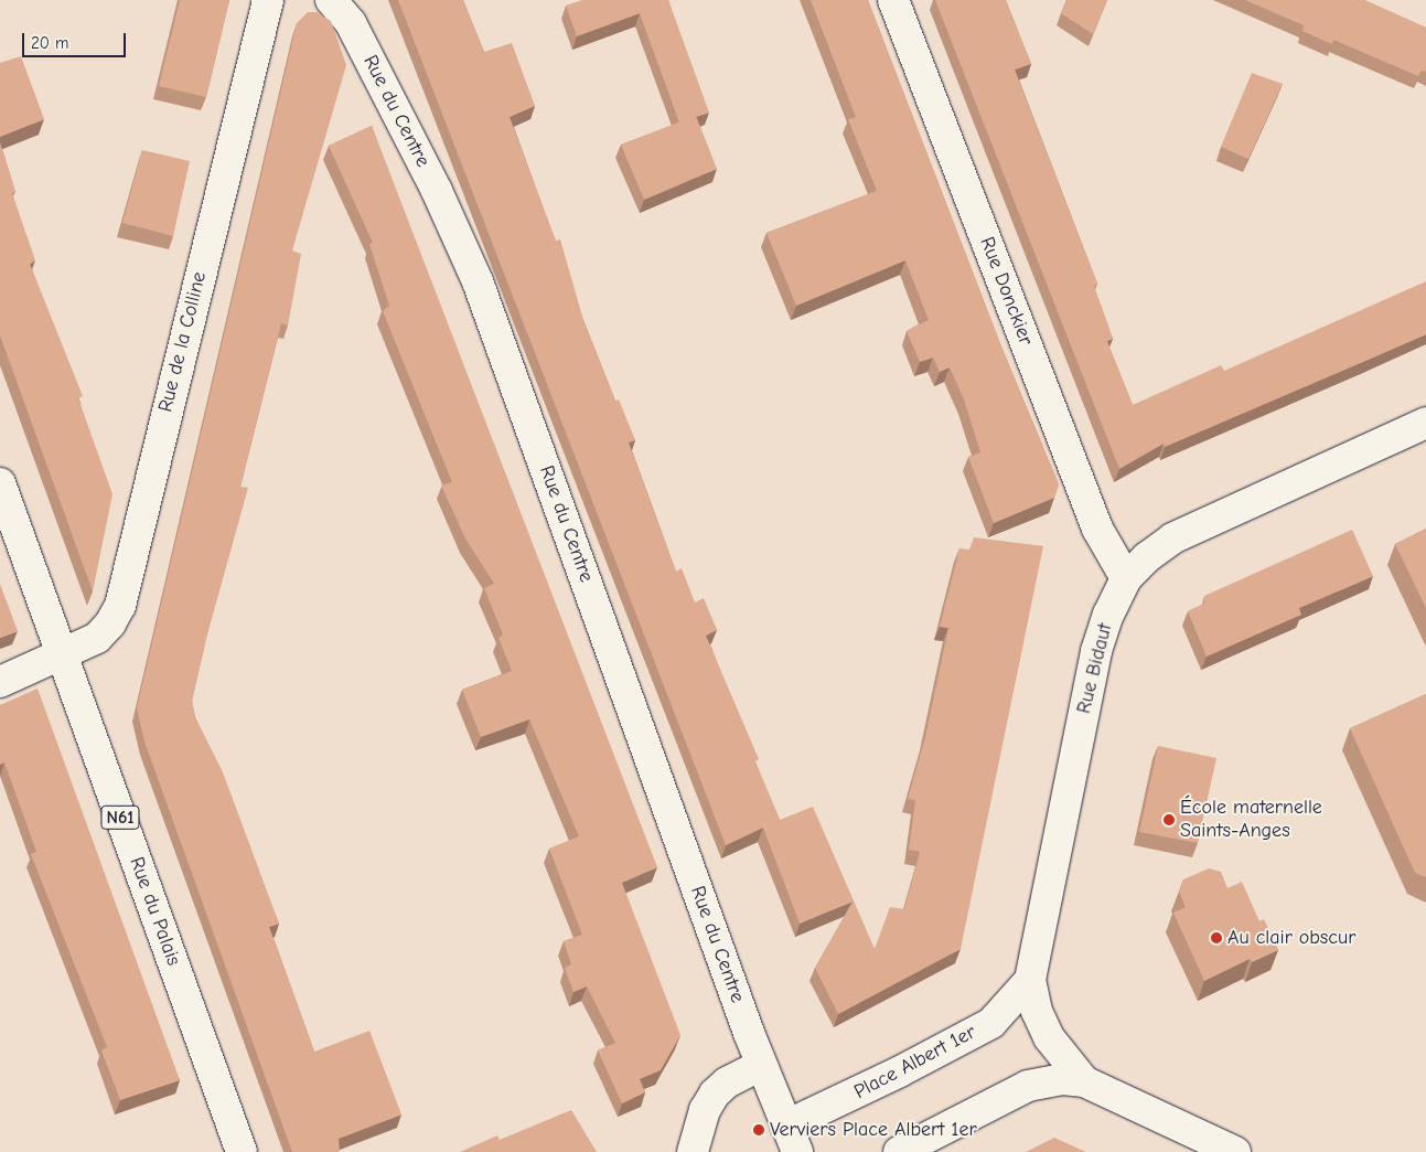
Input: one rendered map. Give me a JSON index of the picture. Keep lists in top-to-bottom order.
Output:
{
  "streets": {
    "street": [
      "Rue du Centre",
      "Rue Donckier",
      "Rue de la Colline",
      "Rue Bidaut",
      "N61",
      "Rue du Palais",
      "Place Albert 1er"
    ]
  },
  "crossings": [
    ["Rue du Centre", "Place Albert 1er"],
    ["Rue Donckier", "Rue Bidaut"],
    ["Rue de la Colline", "Rue du Palais"],
    ["Rue Bidaut", "Place Albert 1er"]
  ],
  "places": ["École maternelle Saints-Anges", "Au clair obscur", "Verviers Place Albert 1er"],
  "scale_bar": "20 m"
}
